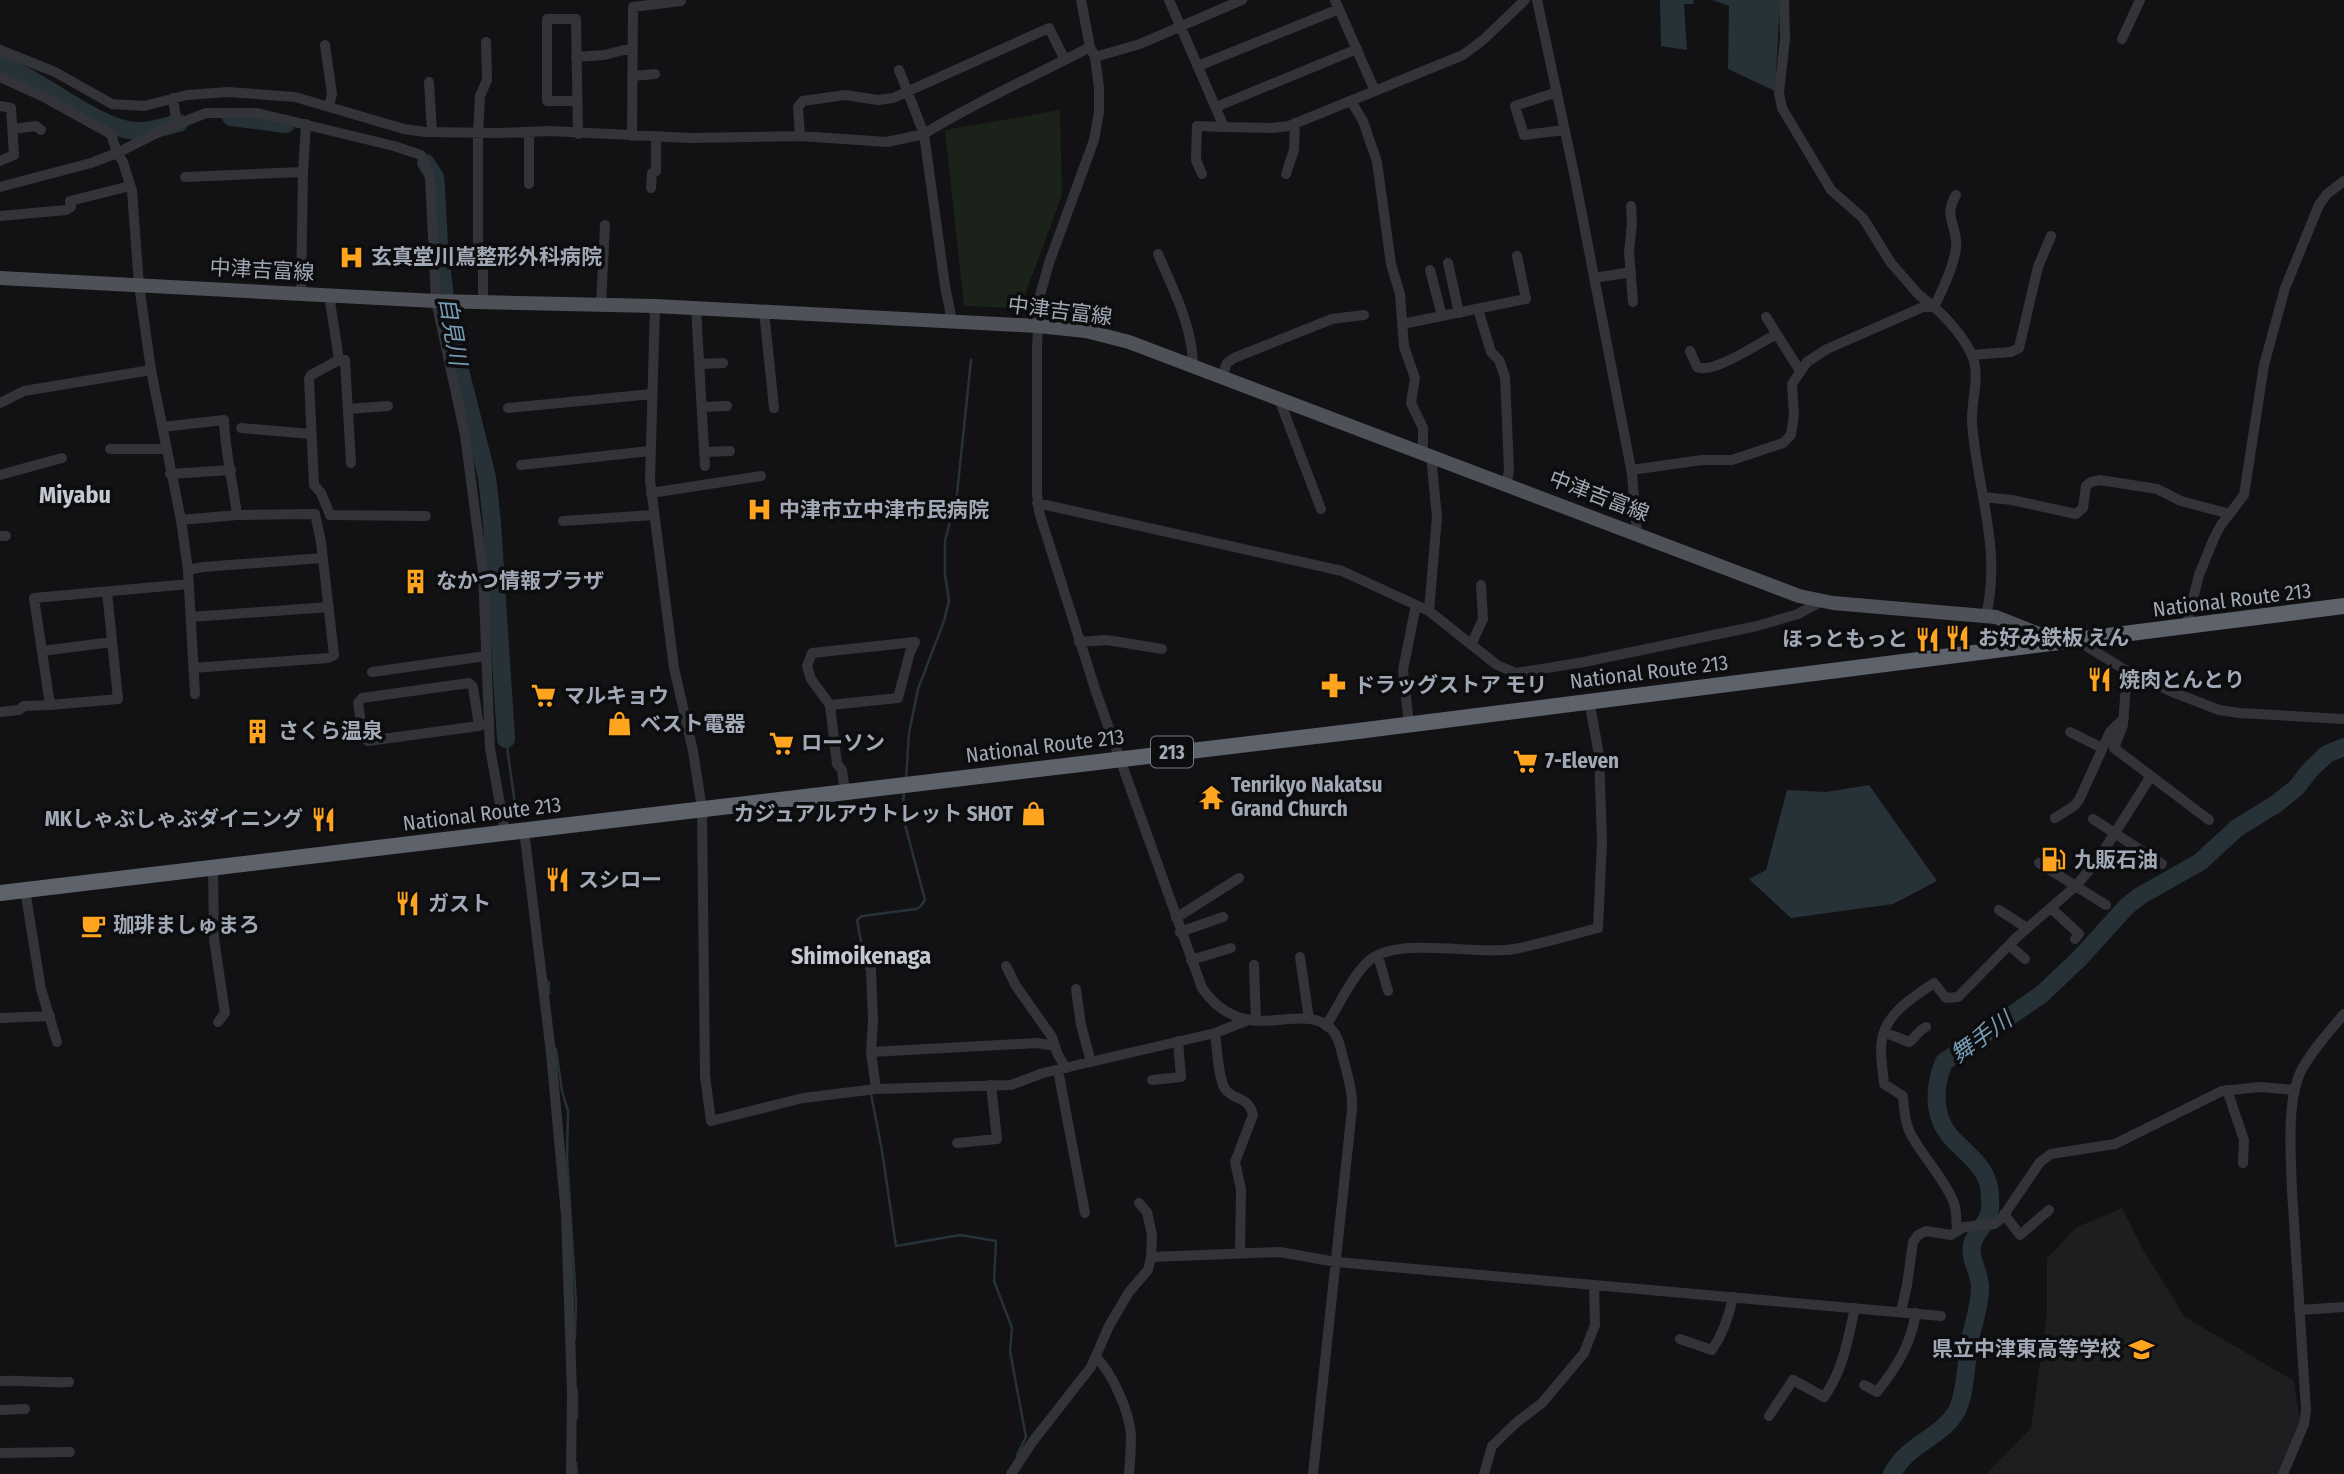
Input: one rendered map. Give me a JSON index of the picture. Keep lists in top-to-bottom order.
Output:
{
  "streets": {
    "highway": ["National Route 213", "213"],
    "main road": ["中津吉富線"]
  },
  "crossings": [
    ["中津吉富線", "National Route 213"]
  ],
  "districts": ["Miyabu", "Shimoikenaga"],
  "water": ["自見川", "舞手川"],
  "places": {
    "hospital": ["玄真堂川嶌整形外科病院", "中津市立中津市民病院"],
    "building": ["なかつ情報プラザ", "さくら温泉"],
    "restaurant": [
      "お好み鉄板 えん",
      "ほっともっと",
      "焼肉とんとり",
      "MKしゃぶしゃぶダイニング",
      "スシロー",
      "ガスト"
    ],
    "pharmacy": ["ドラッグストア モリ"],
    "supermarket": ["マルキョウ", "ローソン", "7-Eleven"],
    "shop": ["ベスト電器", "カジュアルアウトレット SHOT"],
    "temple": ["Tenrikyo Nakatsu Grand Church"],
    "fuel station": ["九販石油"],
    "cafe": ["珈琲ましゅまろ"],
    "school or university": ["県立中津東高等学校"]
  }
}
